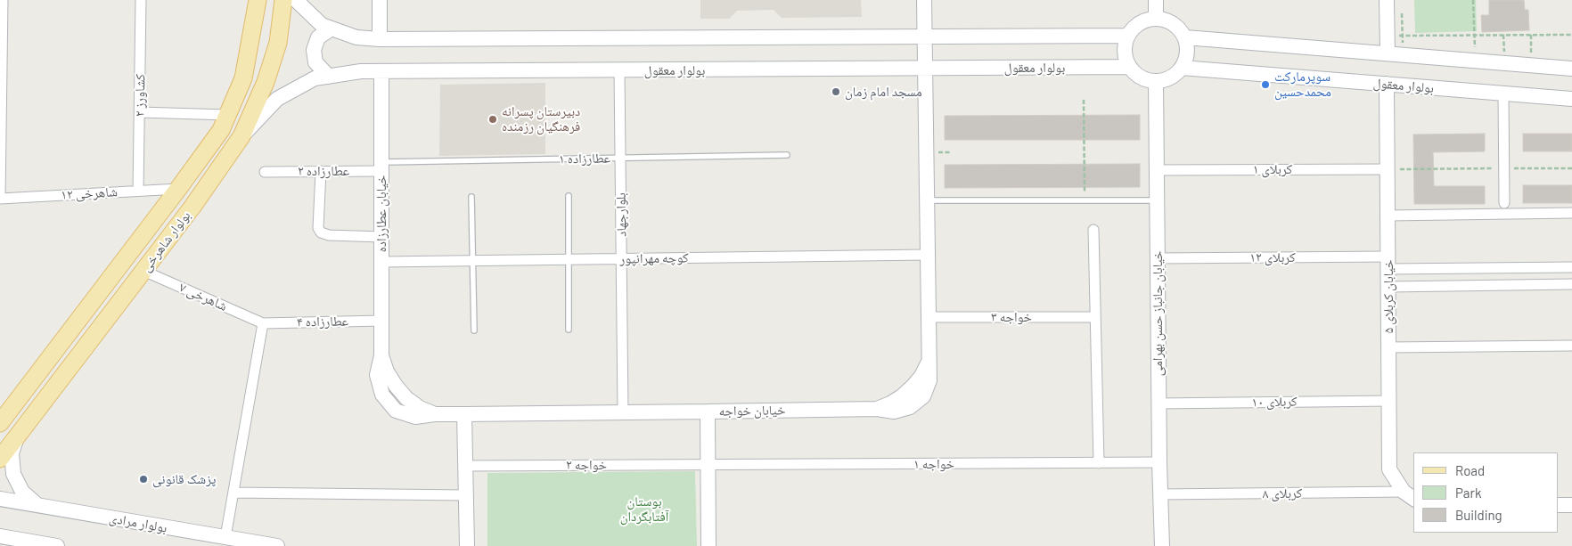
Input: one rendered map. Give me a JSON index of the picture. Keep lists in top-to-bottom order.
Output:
{
  "streets": {
    "main road": ["بولوار شاهرخی"],
    "street": [
      "بولوار معقول",
      "کشاورز ۲",
      "کربلای ۱",
      "عطارزاده ۲",
      "شاهرخی ۱۲",
      "خیابان عطارزاده",
      "بلوارجهاد",
      "کربلای ۱۲",
      "کوچه مهرانپور",
      "شاهرخی ۷",
      "خیابان کربلای ۵",
      "خیابان جانباز حسن بهرامی",
      "خواجه ۳",
      "عطارزاده ۴",
      "کربلای ۱۰",
      "خیابان خواجه",
      "خواجه ۱",
      "خواجه ۲",
      "کربلای ۸",
      "بولوار مرادی"
    ],
    "lane": ["عطارزاده ۱"]
  },
  "crossings": [
    ["بولوار معقول", "خیابان عطارزاده"],
    ["بولوار معقول", "بلوارجهاد"],
    ["بولوار معقول", "بولوار شاهرخی"],
    ["بولوار معقول", "خیابان کربلای ۵"],
    ["بولوار معقول", "خیابان جانباز حسن بهرامی"],
    ["بولوار معقول", "خیابان خواجه"],
    ["کشاورز ۲", "شاهرخی ۱۲"],
    ["عطارزاده ۱", "عطارزاده ۲"],
    ["عطارزاده ۱", "خیابان عطارزاده"],
    ["عطارزاده ۱", "بلوارجهاد"],
    ["کربلای ۱", "خیابان کربلای ۵"],
    ["کربلای ۱", "خیابان جانباز حسن بهرامی"],
    ["عطارزاده ۲", "خیابان عطارزاده"],
    ["شاهرخی ۱۲", "بولوار شاهرخی"],
    ["خیابان عطارزاده", "بلوارجهاد"],
    ["خیابان عطارزاده", "کوچه مهرانپور"],
    ["خیابان عطارزاده", "عطارزاده ۴"],
    ["خیابان عطارزاده", "خیابان خواجه"],
    ["بلوارجهاد", "کوچه مهرانپور"],
    ["بولوار شاهرخی", "شاهرخی ۷"],
    ["کربلای ۱۲", "خیابان کربلای ۵"],
    ["کربلای ۱۲", "خیابان جانباز حسن بهرامی"],
    ["کوچه مهرانپور", "خیابان خواجه"],
    ["شاهرخی ۷", "عطارزاده ۴"],
    ["خیابان کربلای ۵", "کربلای ۱۰"],
    ["خیابان کربلای ۵", "کربلای ۸"],
    ["خیابان جانباز حسن بهرامی", "کربلای ۱۰"],
    ["خیابان جانباز حسن بهرامی", "خواجه ۱"],
    ["خیابان جانباز حسن بهرامی", "کربلای ۸"],
    ["خواجه ۳", "خیابان خواجه"],
    ["خیابان خواجه", "خواجه ۱"],
    ["خیابان خواجه", "خواجه ۲"],
    ["خواجه ۱", "خواجه ۲"]
  ],
  "parks": ["بوستان آفتابگردان"],
  "places": [
    "سوپرمارکت محمدحسین",
    "مسجد امام زمان",
    "دبیرستان پسرانه فرهنگیان رزمنده",
    "پزشک قانونی"
  ],
  "legend": ["Road", "Park", "Building"]
}
